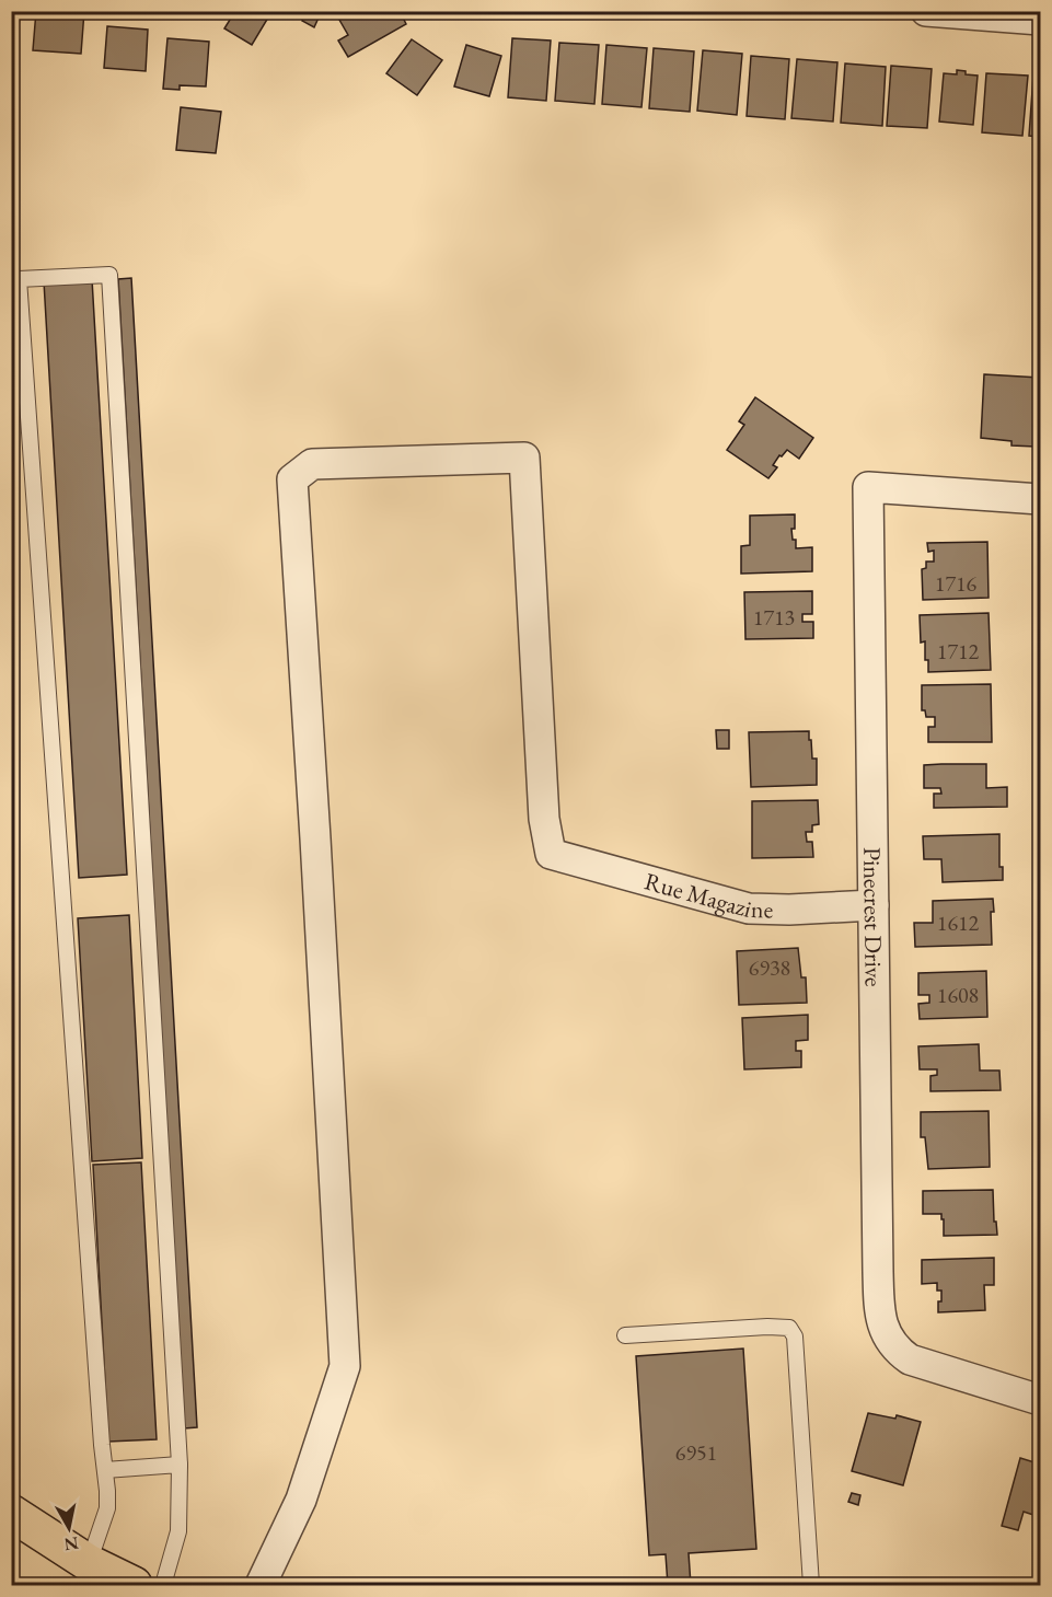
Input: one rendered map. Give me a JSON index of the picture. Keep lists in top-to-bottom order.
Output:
{
  "streets": {
    "street": ["Rue Magazine", "Pinecrest Drive"]
  },
  "crossings": [
    ["Rue Magazine", "Pinecrest Drive"]
  ],
  "house_numbers": [
    "1716",
    "1713",
    "1712",
    "1612",
    "6938",
    "1608",
    "6951"
  ],
  "north": "bottom"
}
